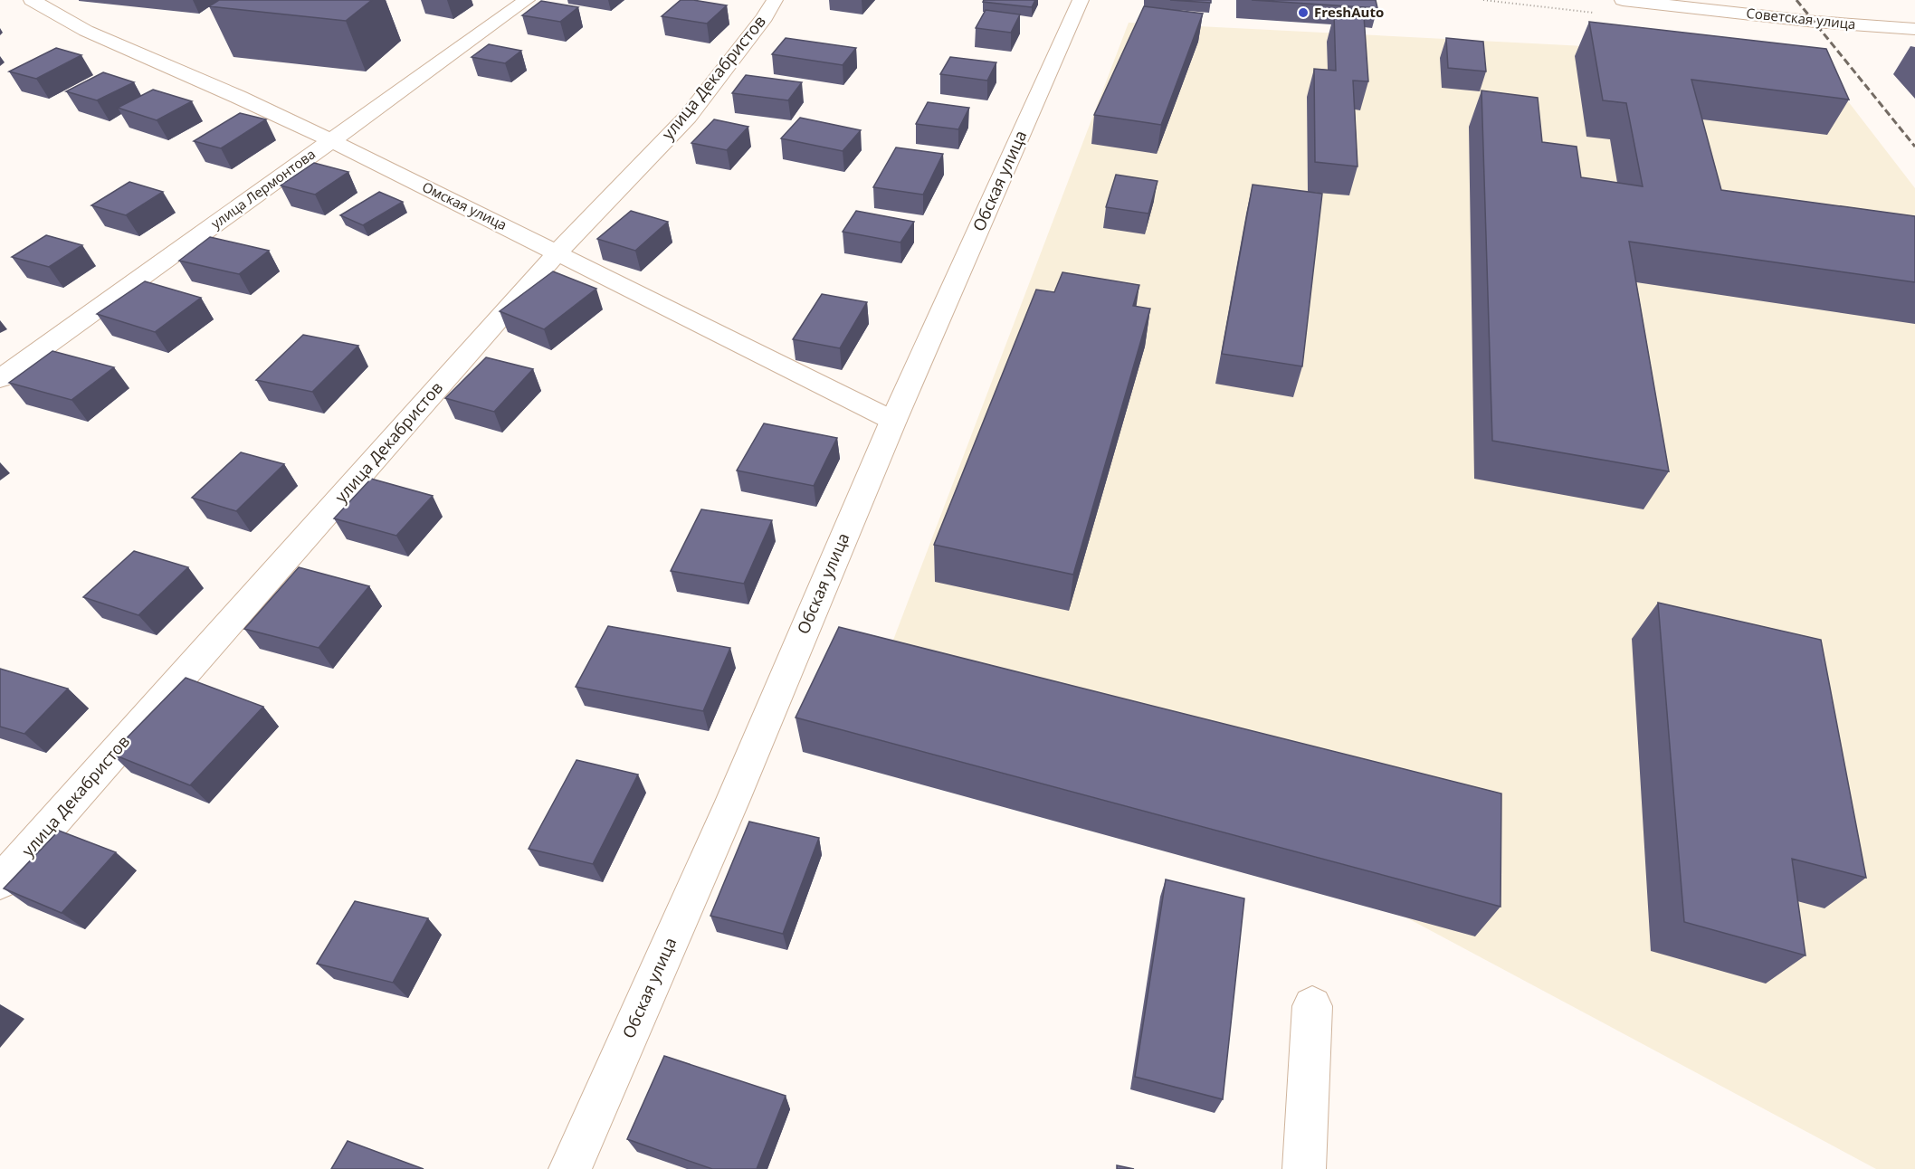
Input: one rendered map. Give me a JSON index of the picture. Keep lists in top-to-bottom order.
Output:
{
  "streets": {
    "street": [
      "Советская улица",
      "улица Декабристов",
      "Обская улица",
      "улица Лермонтова",
      "Омская улица"
    ]
  },
  "crossings": [
    ["улица Декабристов", "Омская улица"],
    ["Обская улица", "Омская улица"],
    ["улица Лермонтова", "Омская улица"]
  ],
  "places": ["FreshAuto"]
}
